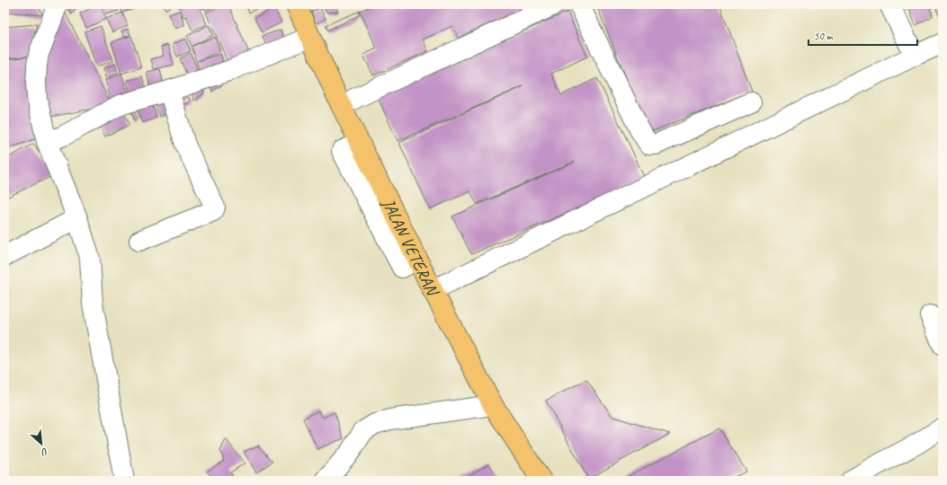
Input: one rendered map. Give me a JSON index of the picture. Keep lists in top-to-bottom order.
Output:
{
  "streets": {
    "highway": ["JALAN VETERAN"]
  },
  "scale_bar": "50 m",
  "north": "bottom right"
}
